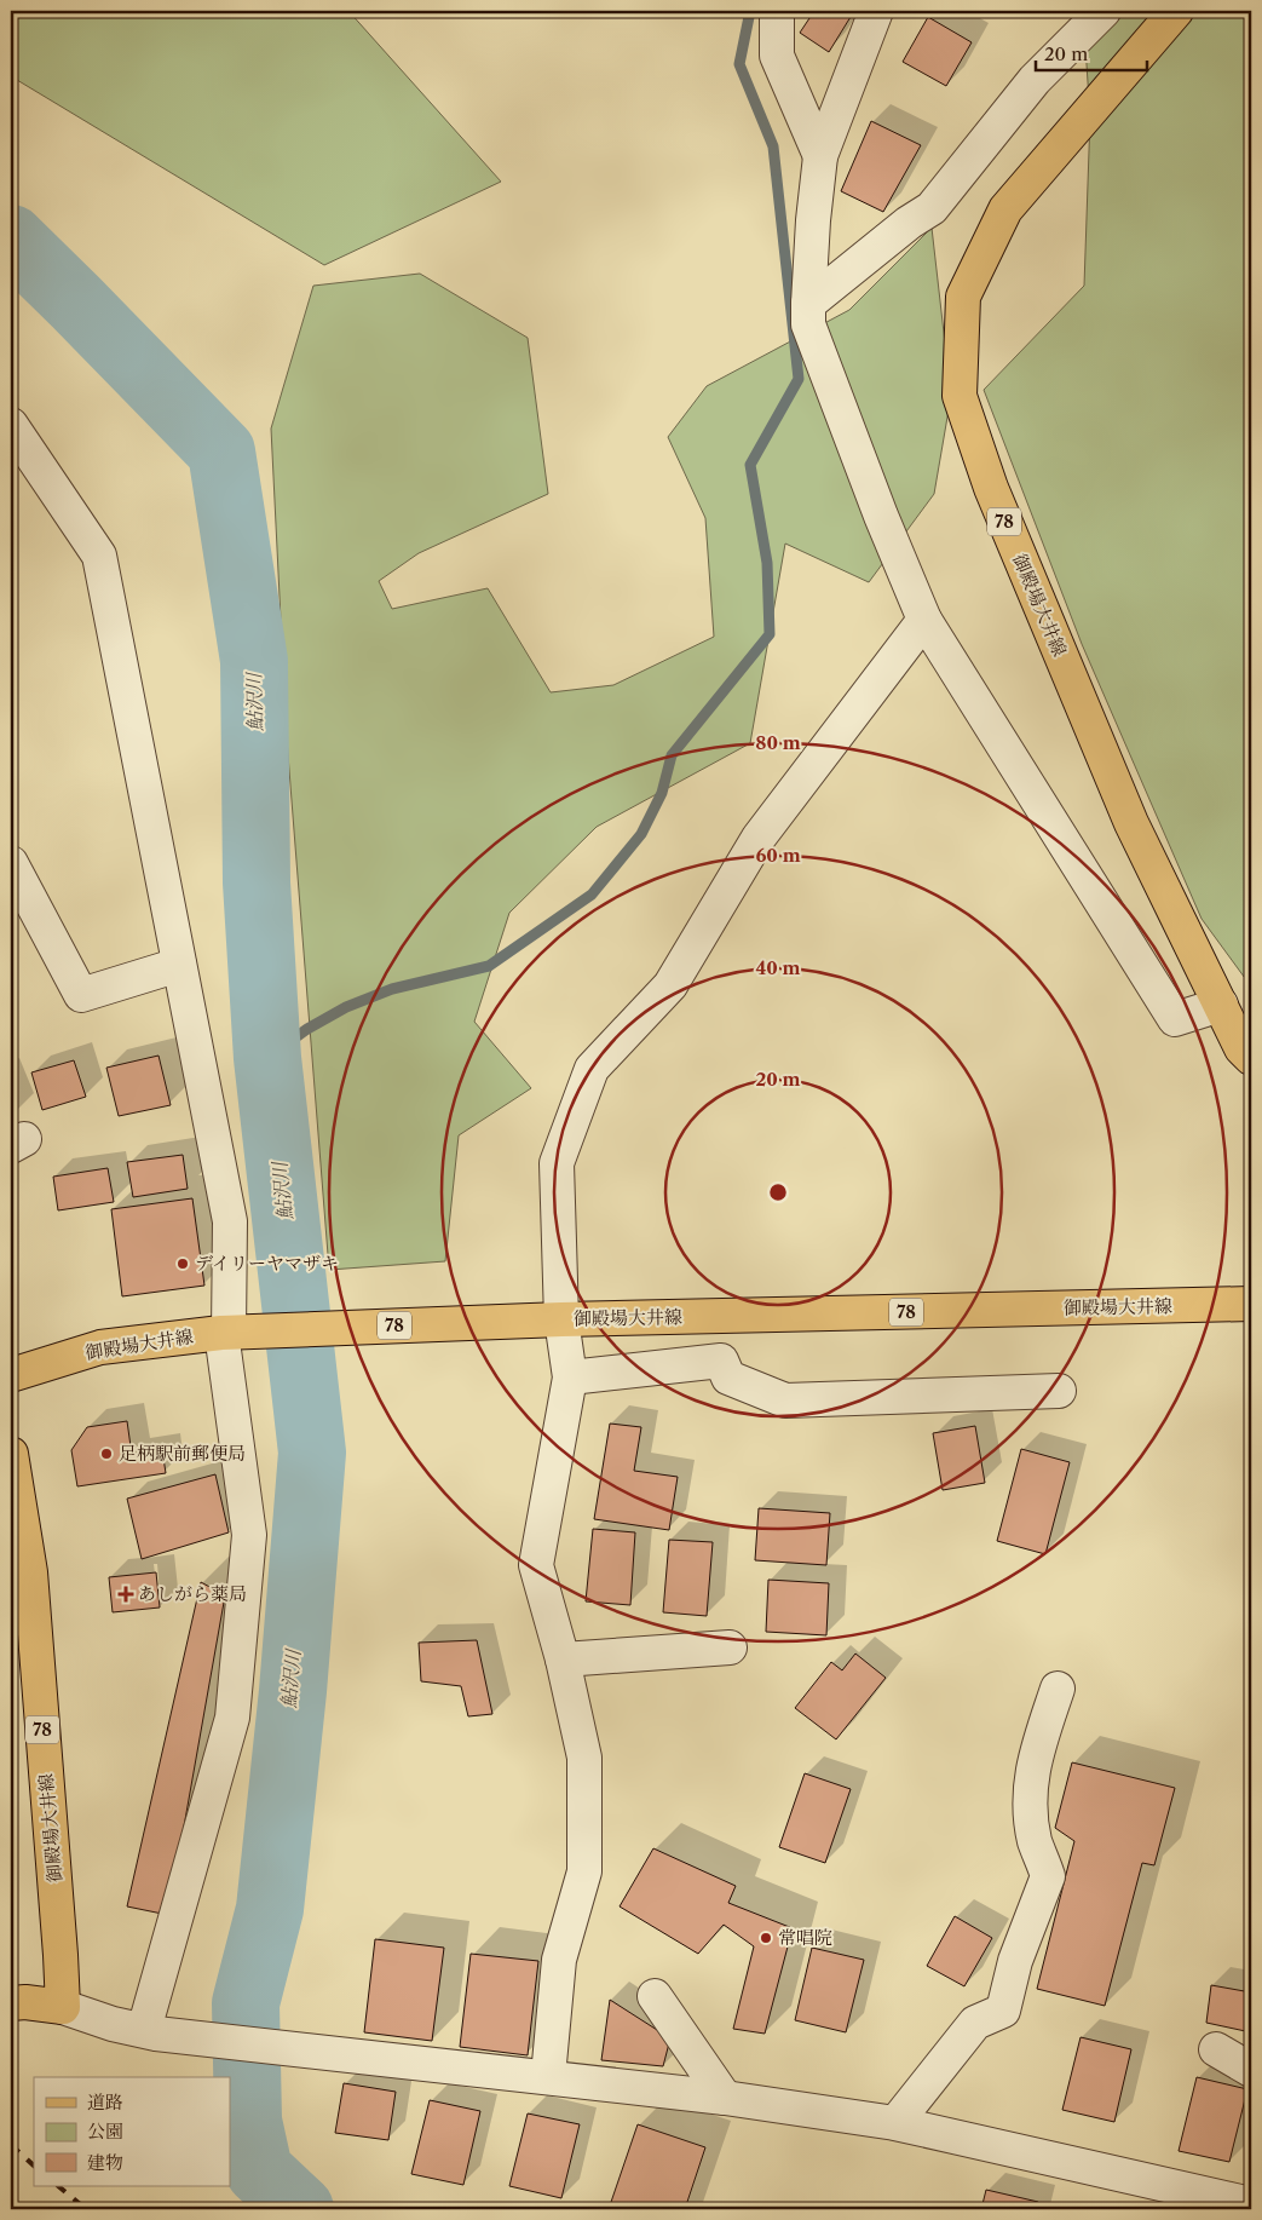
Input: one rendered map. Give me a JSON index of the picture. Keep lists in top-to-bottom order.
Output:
{
  "streets": {
    "main road": ["78", "御殿場大井線"]
  },
  "water": ["鮎沢川"],
  "places": {
    "other": ["デイリーヤマザキ", "足柄駅前郵便局", "常唱院"],
    "health": ["あしがら薬局"]
  },
  "legend": ["道路", "公園", "建物"],
  "scale_bar": "20 m",
  "rings": [
    "80 m",
    "60 m",
    "40 m",
    "20 m"
  ]
}
